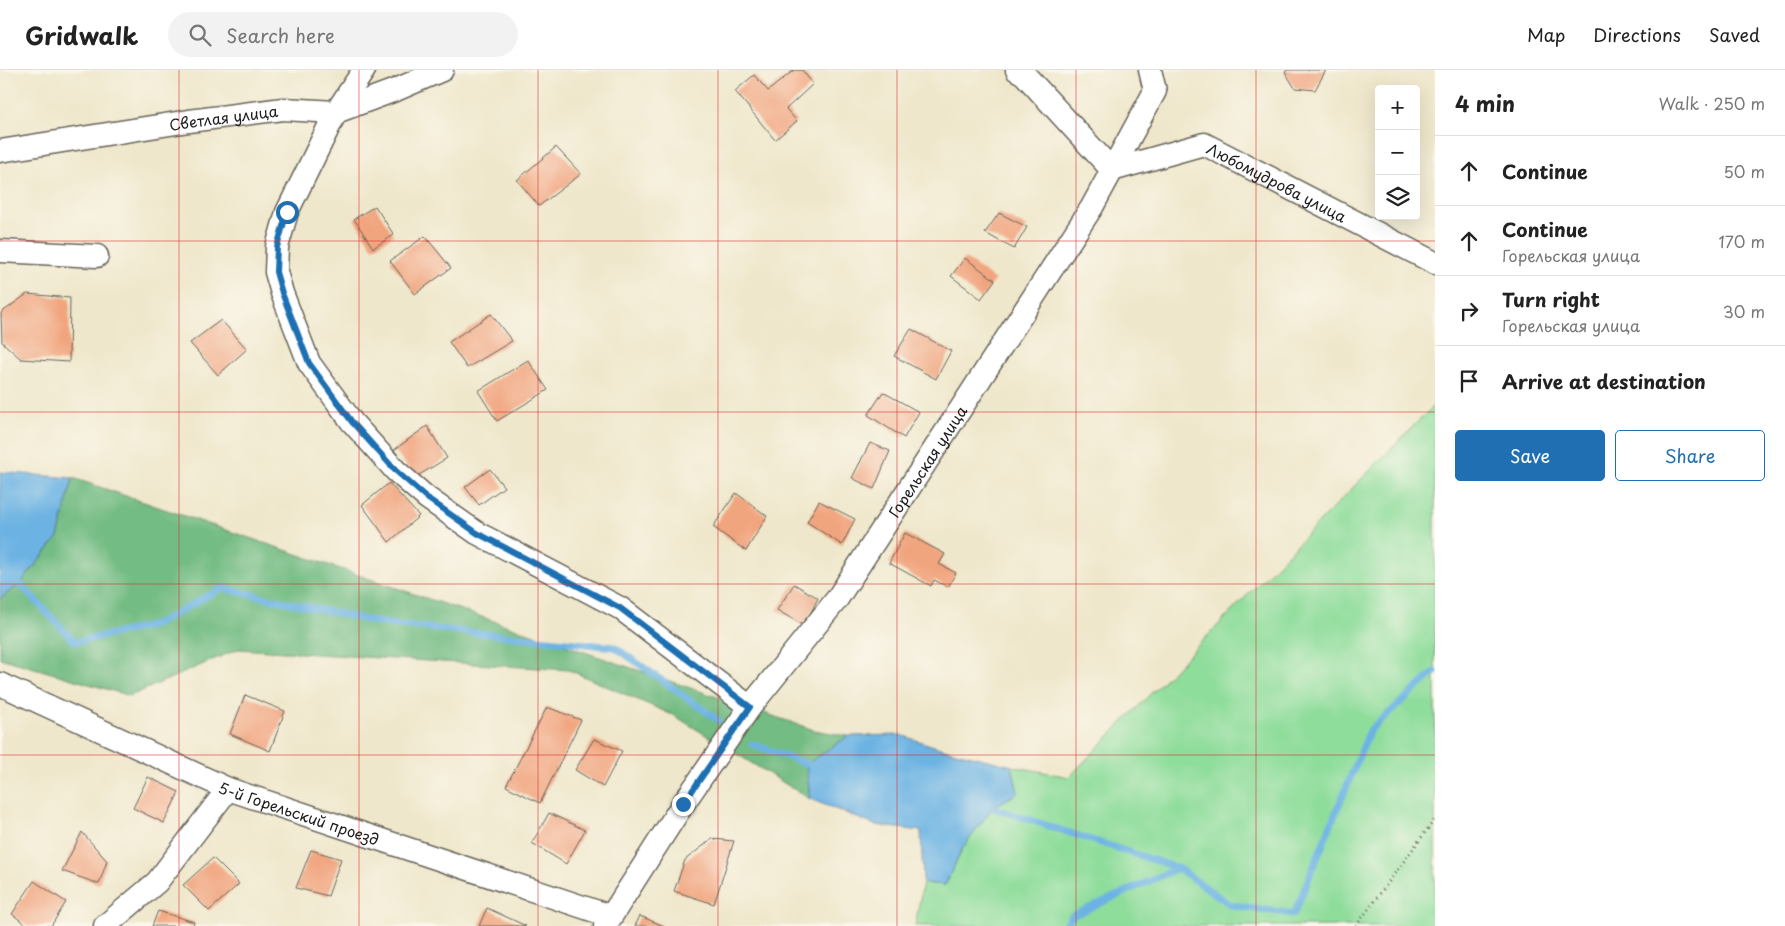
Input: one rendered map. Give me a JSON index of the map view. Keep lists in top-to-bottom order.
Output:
{
  "streets": {
    "street": [
      "Светлая улица",
      "Любомудрова улица",
      "Горельская улица",
      "5-й Горельский проезд"
    ]
  },
  "crossings": [
    ["Любомудрова улица", "Горельская улица"],
    ["Горельская улица", "5-й Горельский проезд"]
  ],
  "page": {
    "header": "Gridwalk",
    "search": "Search here",
    "nav": ["Map", "Directions", "Saved"],
    "heading": ["4 min", "Walk · 250 m"],
    "map_buttons": ["+", "−"],
    "list": [
      ["Continue", "50 m"],
      ["Continue", "Горельская улица", "170 m"],
      ["Turn right", "Горельская улица", "30 m"],
      "Arrive at destination"
    ],
    "buttons": ["Save", "Share"]
  }
}
